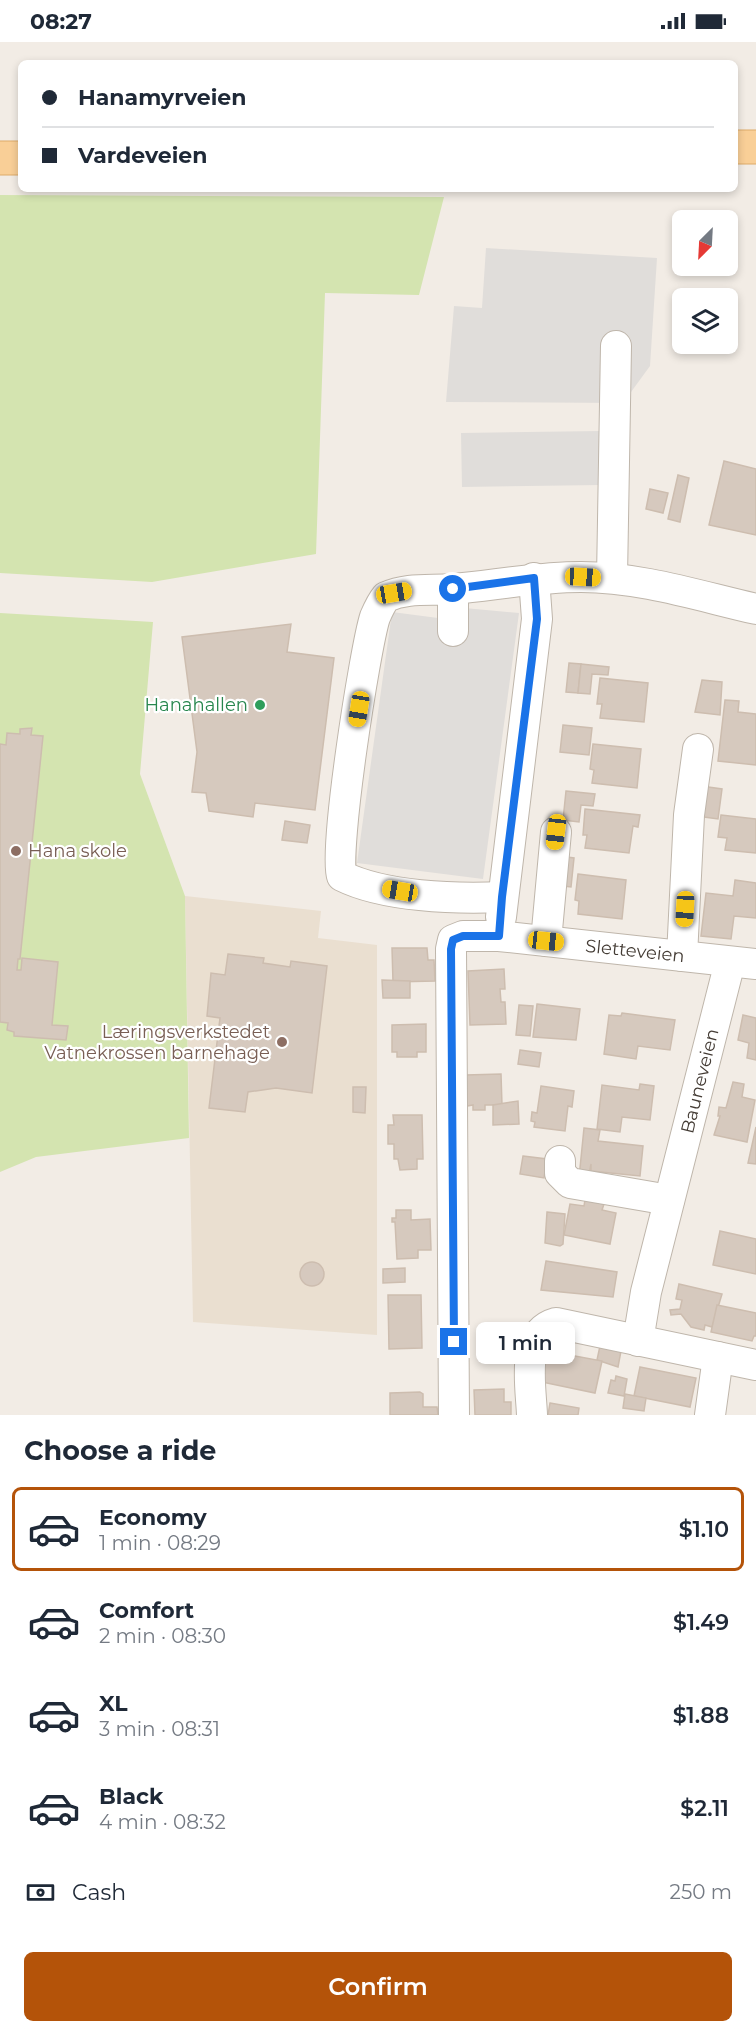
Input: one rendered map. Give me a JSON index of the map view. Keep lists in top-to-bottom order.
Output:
{
  "streets": {
    "street": ["Sletteveien", "Bauneveien"]
  },
  "crossings": [
    ["Sletteveien", "Bauneveien"]
  ],
  "places": ["Hanahallen", "Hana skole", "Læringsverkstedet Vatnekrossen barnehage"],
  "north": "bottom left",
  "page": {
    "status": "08:27",
    "banner": ["Hanamyrveien", "Vardeveien"],
    "bubble": "1 min",
    "heading": "Choose a ride",
    "list": [
      {
        "name": "Economy",
        "note": "1 min · 08:29",
        "value": "$1.10"
      },
      {
        "name": "Comfort",
        "note": "2 min · 08:30",
        "value": "$1.49"
      },
      {
        "name": "XL",
        "note": "3 min · 08:31",
        "value": "$1.88"
      },
      {
        "name": "Black",
        "note": "4 min · 08:32",
        "value": "$2.11"
      }
    ],
    "pay": ["Cash", "250 m"],
    "buttons": "Confirm"
  }
}
